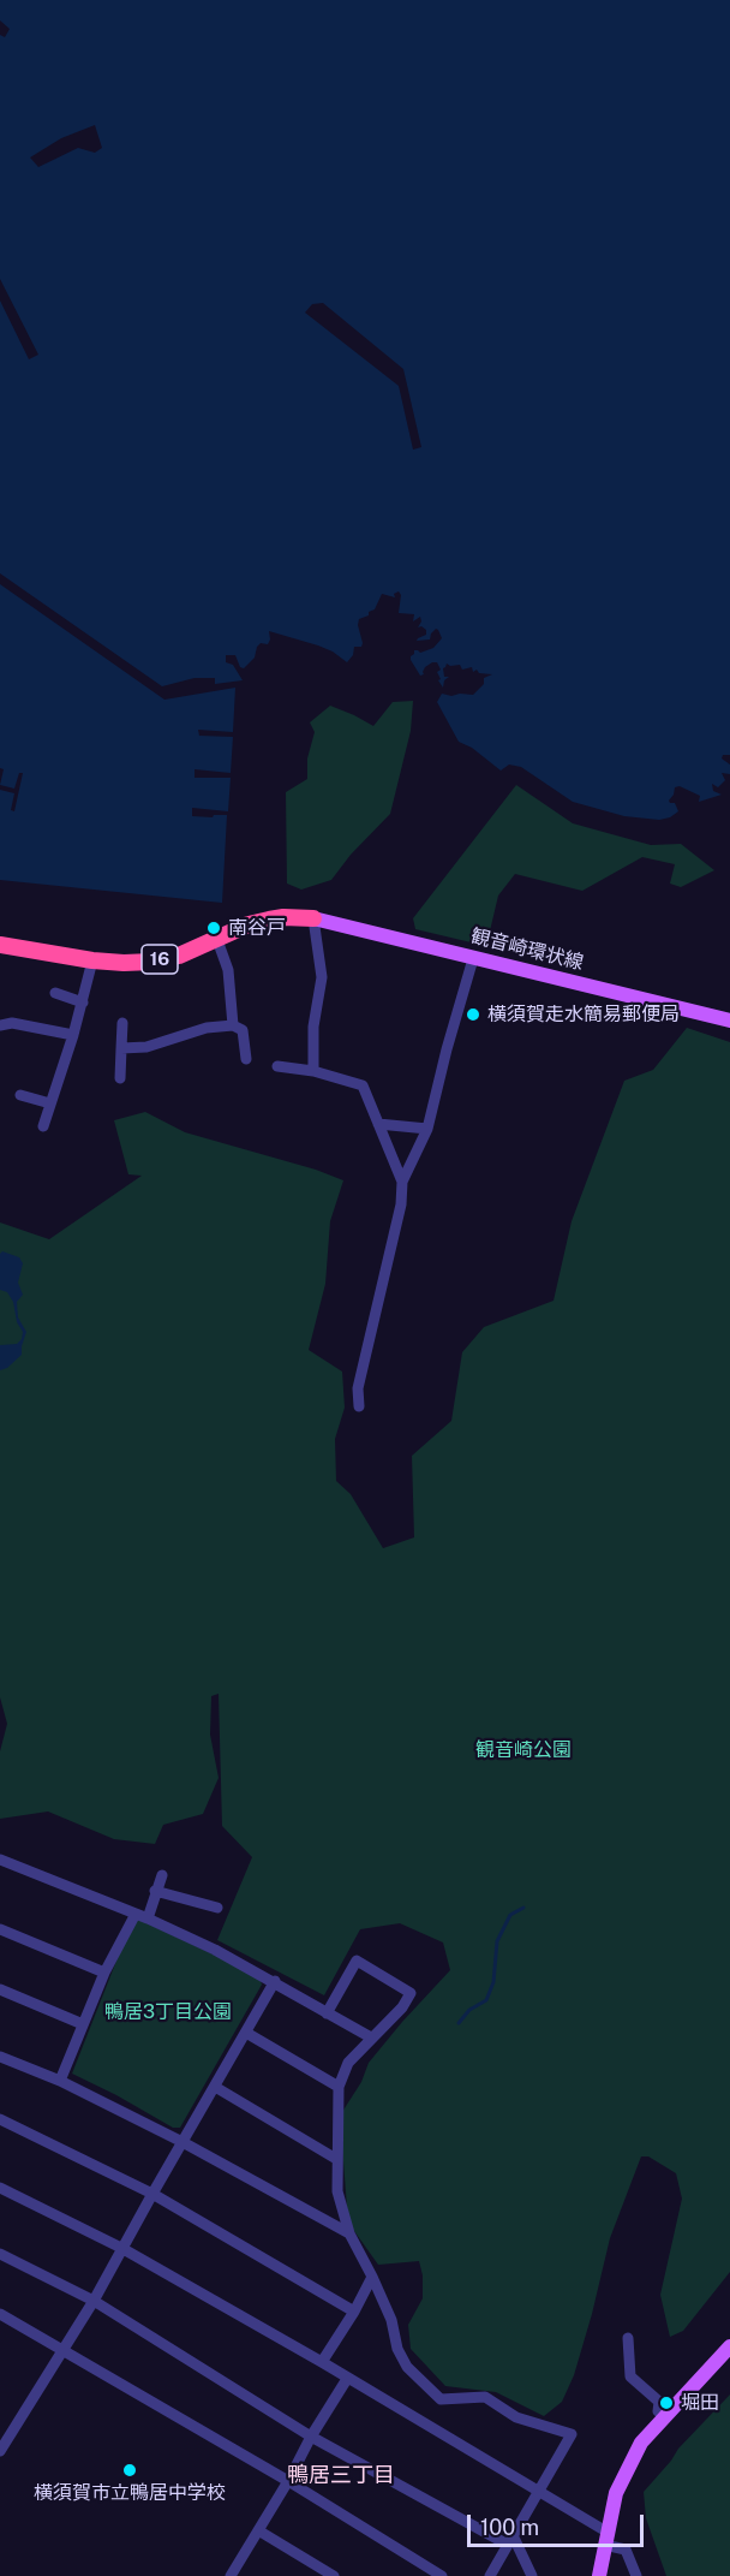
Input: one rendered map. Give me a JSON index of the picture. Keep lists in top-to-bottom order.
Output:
{
  "streets": {
    "highway": ["16"],
    "main road": ["観音崎環状線"]
  },
  "crossings": [
    ["観音崎環状線", "16"]
  ],
  "districts": ["鴨居三丁目"],
  "parks": ["観音崎公園", "鴨居3丁目公園"],
  "places": [
    "南谷戸",
    "横須賀走水簡易郵便局",
    "堀田",
    "横須賀市立鴨居中学校"
  ],
  "scale_bar": "100 m"
}
